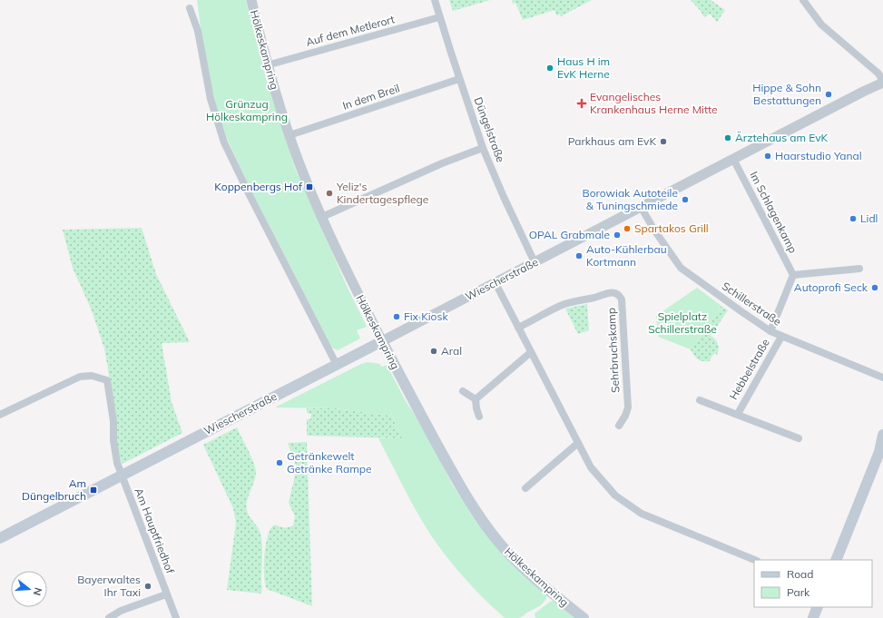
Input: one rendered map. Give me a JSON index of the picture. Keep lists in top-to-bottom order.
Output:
{
  "streets": {
    "main road": ["Hölkeskampring", "Wiescherstraße"],
    "street": [
      "Auf dem Metlerort",
      "In dem Breil",
      "Düngelstraße",
      "Im Schlagenkamp",
      "Schillerstraße",
      "Sehrbruchskamp",
      "Hebbelstraße",
      "Am Hauptfriedhof"
    ]
  },
  "crossings": [
    ["Auf dem Metlerort", "Hölkeskampring"],
    ["Auf dem Metlerort", "Düngelstraße"],
    ["Hölkeskampring", "In dem Breil"],
    ["Hölkeskampring", "Wiescherstraße"],
    ["In dem Breil", "Düngelstraße"],
    ["Düngelstraße", "Wiescherstraße"],
    ["Im Schlagenkamp", "Wiescherstraße"],
    ["Wiescherstraße", "Schillerstraße"],
    ["Wiescherstraße", "Am Hauptfriedhof"],
    ["Schillerstraße", "Hebbelstraße"]
  ],
  "parks": ["Grünzug Hölkeskampring", "Spielplatz Schillerstraße"],
  "places": {
    "other": [
      "Haus H im EvK Herne",
      "Hippe & Sohn Bestattungen",
      "Ärztehaus am EvK",
      "Parkhaus am EvK",
      "Haarstudio Yanal",
      "Yeliz's Kindertagespflege",
      "Borowiak Autoteile & Tuningschmiede",
      "Lidl",
      "Spartakos Grill",
      "OPAL Grabmale",
      "Auto-Kühlerbau Kortmann",
      "Autoprofi Seck",
      "Fix Kiosk",
      "Aral",
      "Getränkewelt Getränke Rampe",
      "Bayerwaltes Ihr Taxi"
    ],
    "health": ["Evangelisches Krankenhaus Herne Mitte"],
    "transit": ["Koppenbergs Hof", "Am Düngelbruch"]
  },
  "legend": ["Road", "Park"],
  "north": "right"
}
